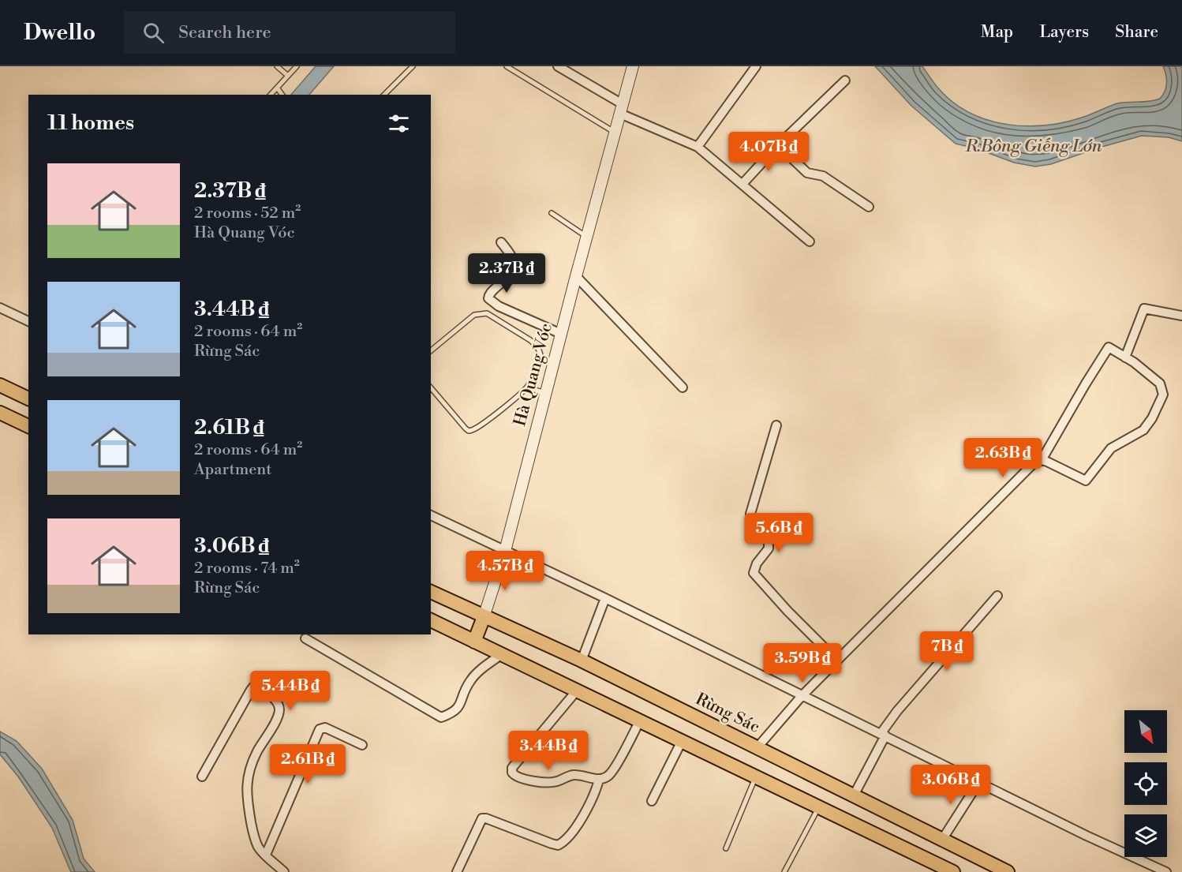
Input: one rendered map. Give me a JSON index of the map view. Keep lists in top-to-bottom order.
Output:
{
  "streets": {
    "main road": ["Rừng Sác"],
    "street": ["Hà Quang Vóc"]
  },
  "crossings": [
    ["Hà Quang Vóc", "Rừng Sác"]
  ],
  "water": ["R.Bông Giếng Lớn"],
  "north": "bottom right",
  "page": {
    "header": "Dwello",
    "search": "Search here",
    "nav": ["Map", "Layers", "Share"],
    "heading": "11 homes",
    "price": [
      "4.07B ₫",
      "2.37B ₫",
      "2.63B ₫",
      "5.6B ₫",
      "4.57B ₫",
      "7B ₫",
      "3.59B ₫",
      "5.44B ₫",
      "3.44B ₫",
      "2.61B ₫",
      "3.06B ₫"
    ],
    "list": [
      {
        "name": "2.37B ₫",
        "note": "2 rooms · 52 m² · Hà Quang Vóc"
      },
      {
        "name": "3.44B ₫",
        "note": "2 rooms · 64 m² · Rừng Sác"
      },
      {
        "name": "2.61B ₫",
        "note": "2 rooms · 64 m² · Apartment"
      },
      {
        "name": "3.06B ₫",
        "note": "2 rooms · 74 m² · Rừng Sác"
      }
    ]
  }
}
